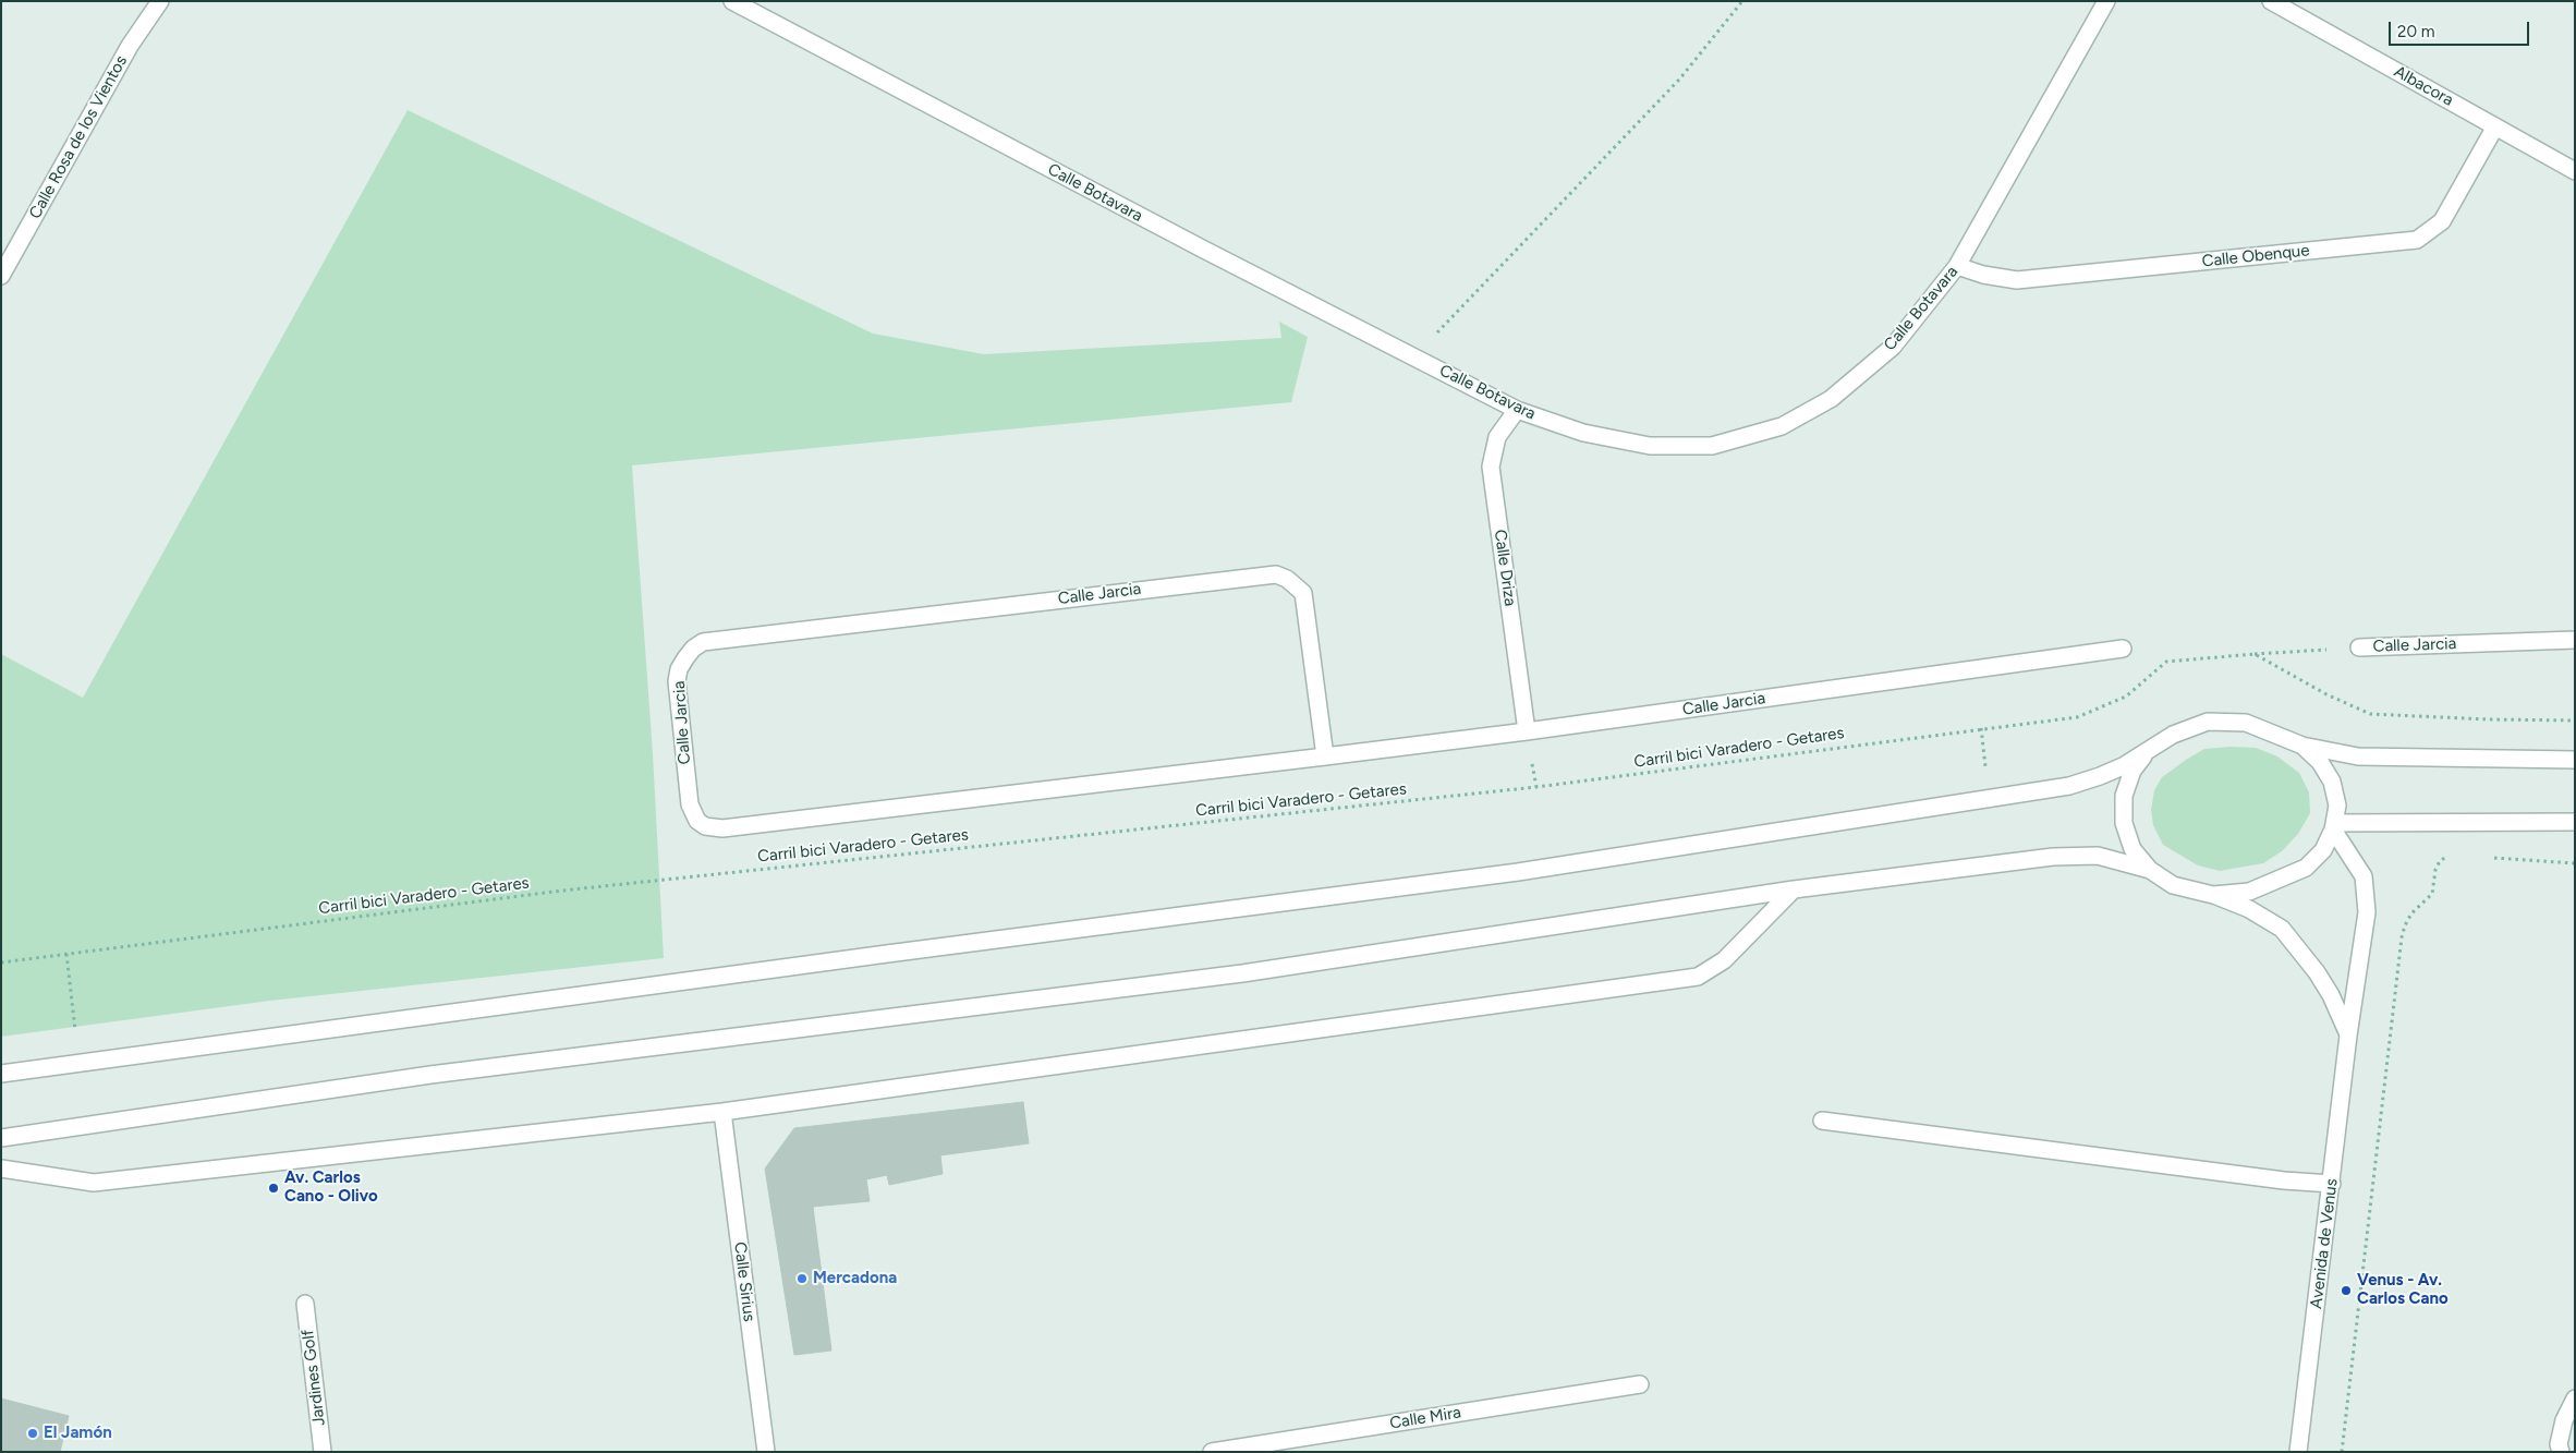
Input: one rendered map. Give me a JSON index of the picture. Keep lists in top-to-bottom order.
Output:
{
  "streets": {
    "street": [
      "Albacora",
      "Calle Rosa de los Vientos",
      "Calle Botavara",
      "Calle Obenque",
      "Calle Driza",
      "Calle Jarcia",
      "Avenida de Venus",
      "Calle Sirius",
      "Jardines Golf",
      "Calle Mira"
    ],
    "path": ["Carril bici Varadero - Getares"]
  },
  "crossings": [
    ["Albacora", "Calle Obenque"],
    ["Calle Botavara", "Calle Obenque"],
    ["Calle Botavara", "Calle Driza"],
    ["Calle Driza", "Calle Jarcia"],
    ["Calle Jarcia", "Carril bici Varadero - Getares"]
  ],
  "places": [
    "Av. Carlos Cano - Olivo",
    "Mercadona",
    "Venus - Av. Carlos Cano",
    "El Jamón"
  ],
  "scale_bar": "20 m"
}
